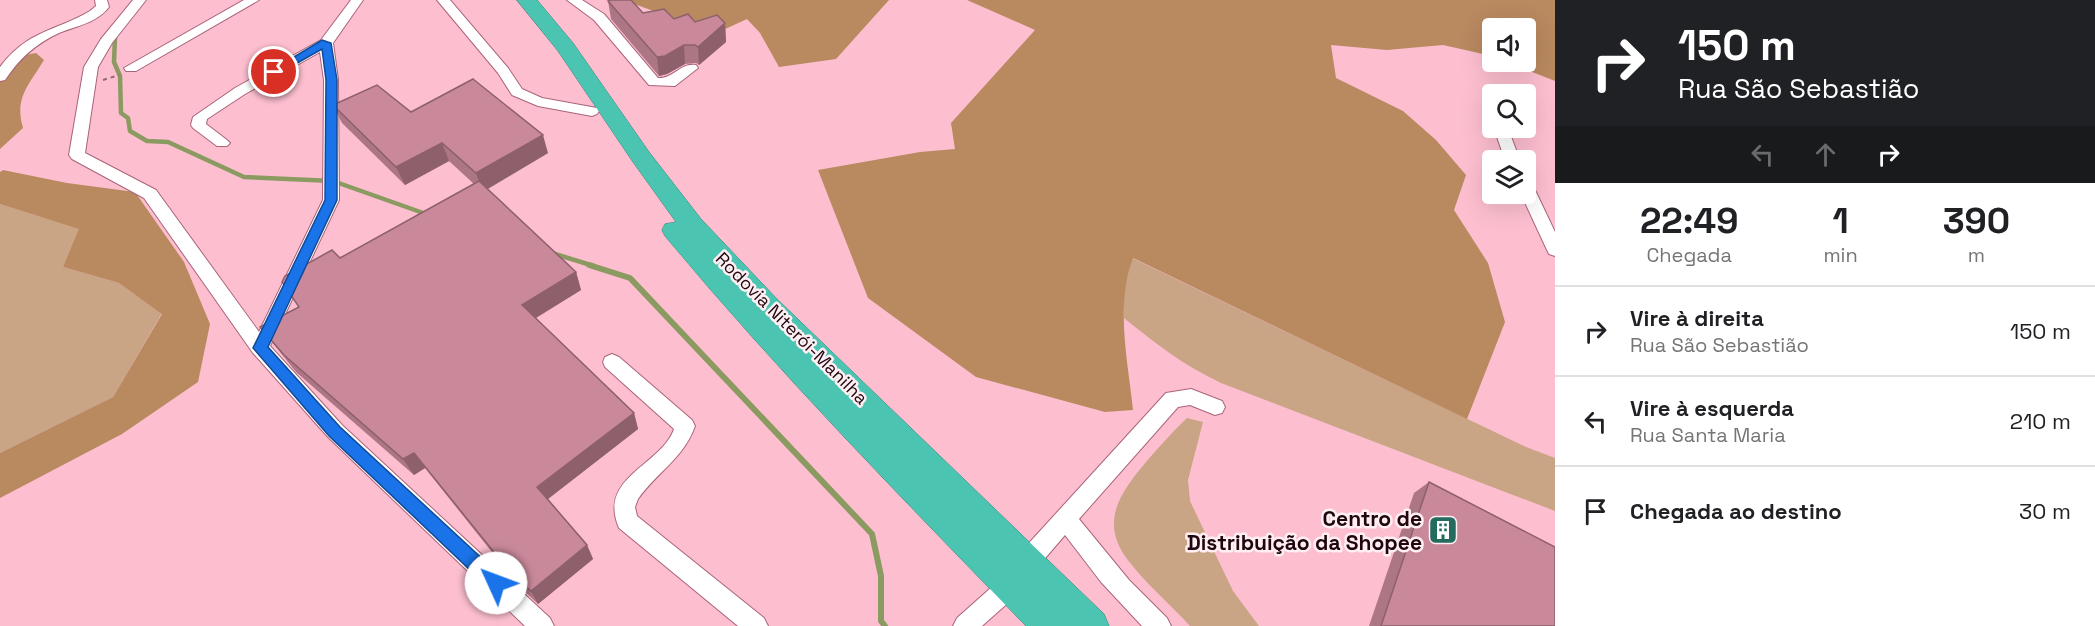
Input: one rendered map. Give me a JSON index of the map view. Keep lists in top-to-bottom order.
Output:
{
  "streets": {
    "highway": ["Rodovia Niterói-Manilha"]
  },
  "places": {
    "building": ["Centro de Distribuição da Shopee"]
  },
  "page": {
    "turn": ["150 m", "Rua São Sebastião"],
    "eta": [
      "22:49",
      "Chegada",
      "1",
      "min",
      "390",
      "m"
    ],
    "list": [
      {
        "name": "Vire à direita",
        "note": "Rua São Sebastião",
        "value": "150 m"
      },
      {
        "name": "Vire à esquerda",
        "note": "Rua Santa Maria",
        "value": "210 m"
      },
      {
        "name": "Chegada ao destino",
        "value": "30 m"
      }
    ]
  }
}
